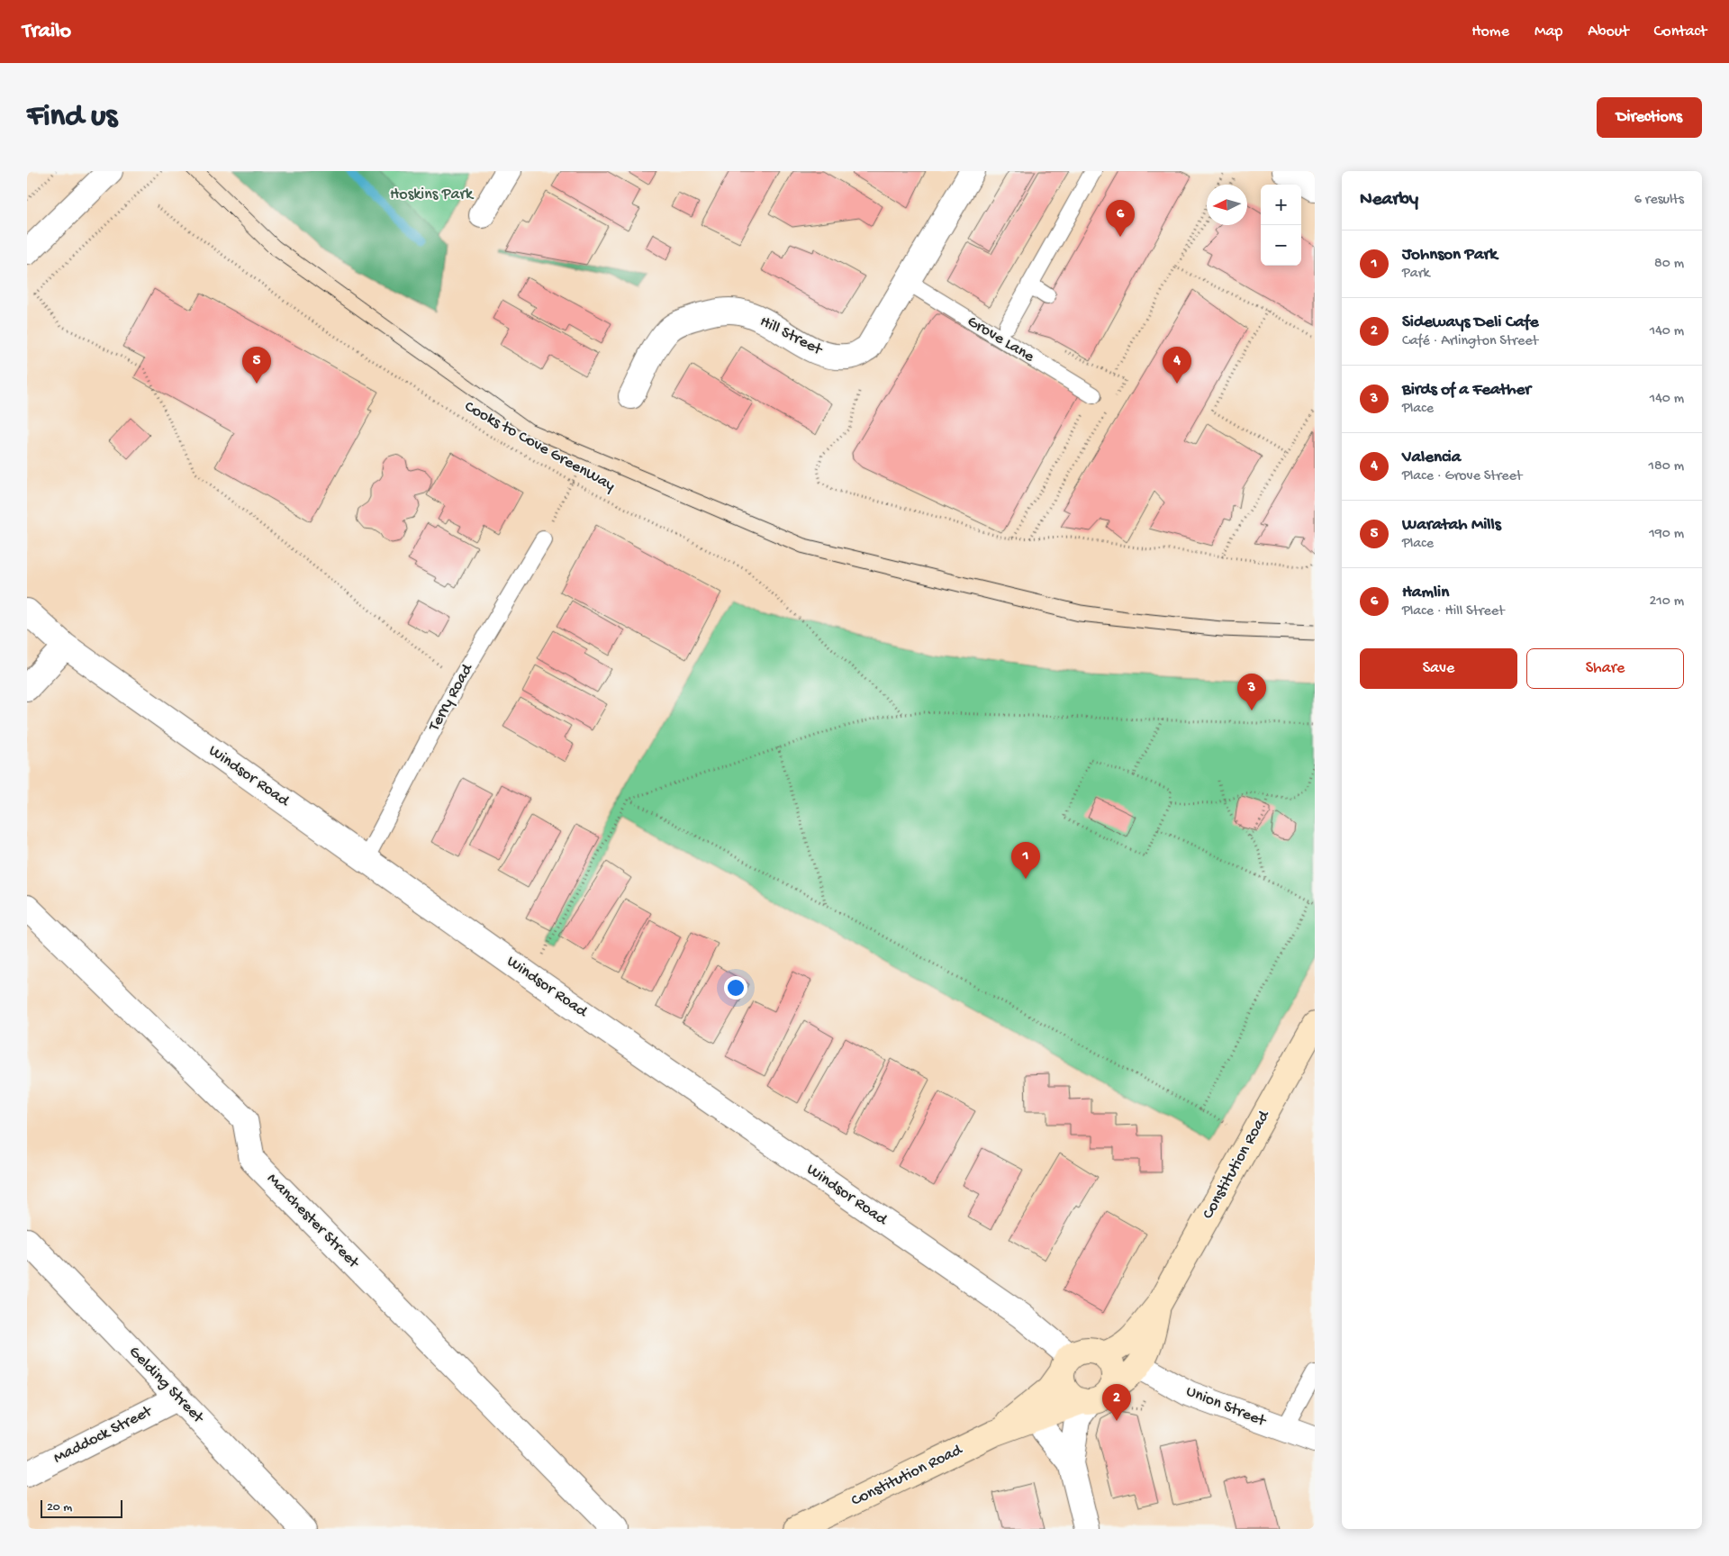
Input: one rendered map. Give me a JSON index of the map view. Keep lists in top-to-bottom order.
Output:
{
  "streets": {
    "street": [
      "Hill Street",
      "Windsor Road",
      "Constitution Road",
      "Manchester Street",
      "Gelding Street",
      "Union Street",
      "Maddock Street"
    ],
    "lane": ["Grove Lane", "Terry Road"],
    "path": ["Cooks to Cove GreenWay"]
  },
  "crossings": [
    ["Hill Street", "Grove Lane"],
    ["Terry Road", "Windsor Road"],
    ["Windsor Road", "Constitution Road"],
    ["Constitution Road", "Union Street"],
    ["Gelding Street", "Maddock Street"]
  ],
  "parks": ["Hoskins Park"],
  "scale_bar": "20 m",
  "north": "left",
  "page": {
    "header": "Trailo",
    "nav": [
      "Home",
      "Map",
      "About",
      "Contact"
    ],
    "buttons": [
      "Directions",
      ["Save", "Share"]
    ],
    "title": "Find us",
    "heading": ["Nearby", "6 results"],
    "map_buttons": ["+", "−"],
    "pins": [
      "6",
      "4",
      "5",
      "3",
      "1",
      "2"
    ],
    "list": [
      {
        "mark": "1",
        "name": "Johnson Park",
        "note": "Park",
        "value": "80 m"
      },
      {
        "mark": "2",
        "name": "Sideways Deli Cafe",
        "note": "Café · Arlington Street",
        "value": "140 m"
      },
      {
        "mark": "3",
        "name": "Birds of a Feather",
        "note": "Place",
        "value": "140 m"
      },
      {
        "mark": "4",
        "name": "Valencia",
        "note": "Place · Grove Street",
        "value": "180 m"
      },
      {
        "mark": "5",
        "name": "Waratah Mills",
        "note": "Place",
        "value": "190 m"
      },
      {
        "mark": "6",
        "name": "Hamlin",
        "note": "Place · Hill Street",
        "value": "210 m"
      }
    ],
    "scale": "20 m"
  }
}
